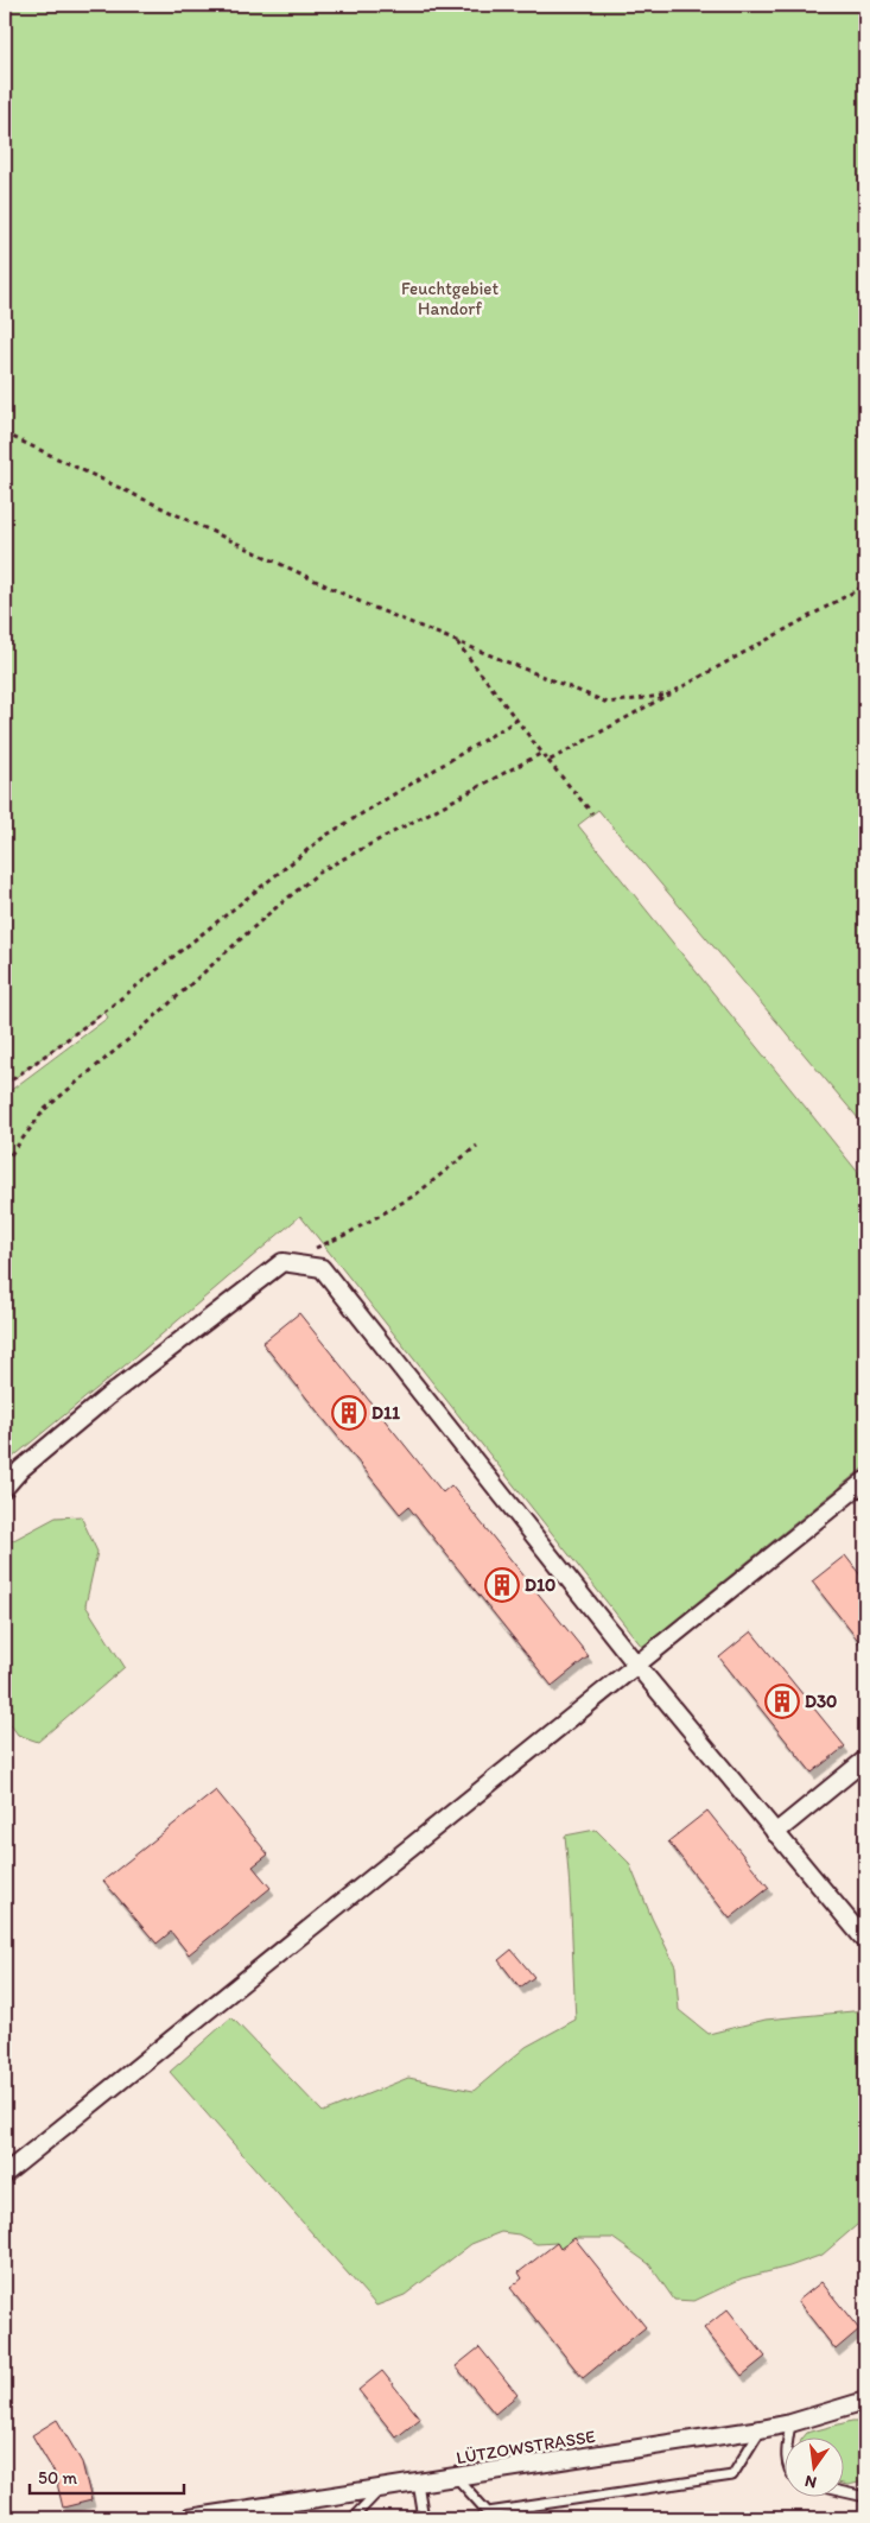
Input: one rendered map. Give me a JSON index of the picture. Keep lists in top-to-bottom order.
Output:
{
  "streets": {
    "street": ["LÜTZOWSTRASSE"]
  },
  "parks": ["Feuchtgebiet Handorf"],
  "places": {
    "building": ["D11", "D10", "D30"]
  },
  "scale_bar": "50 m",
  "north": "bottom"
}
